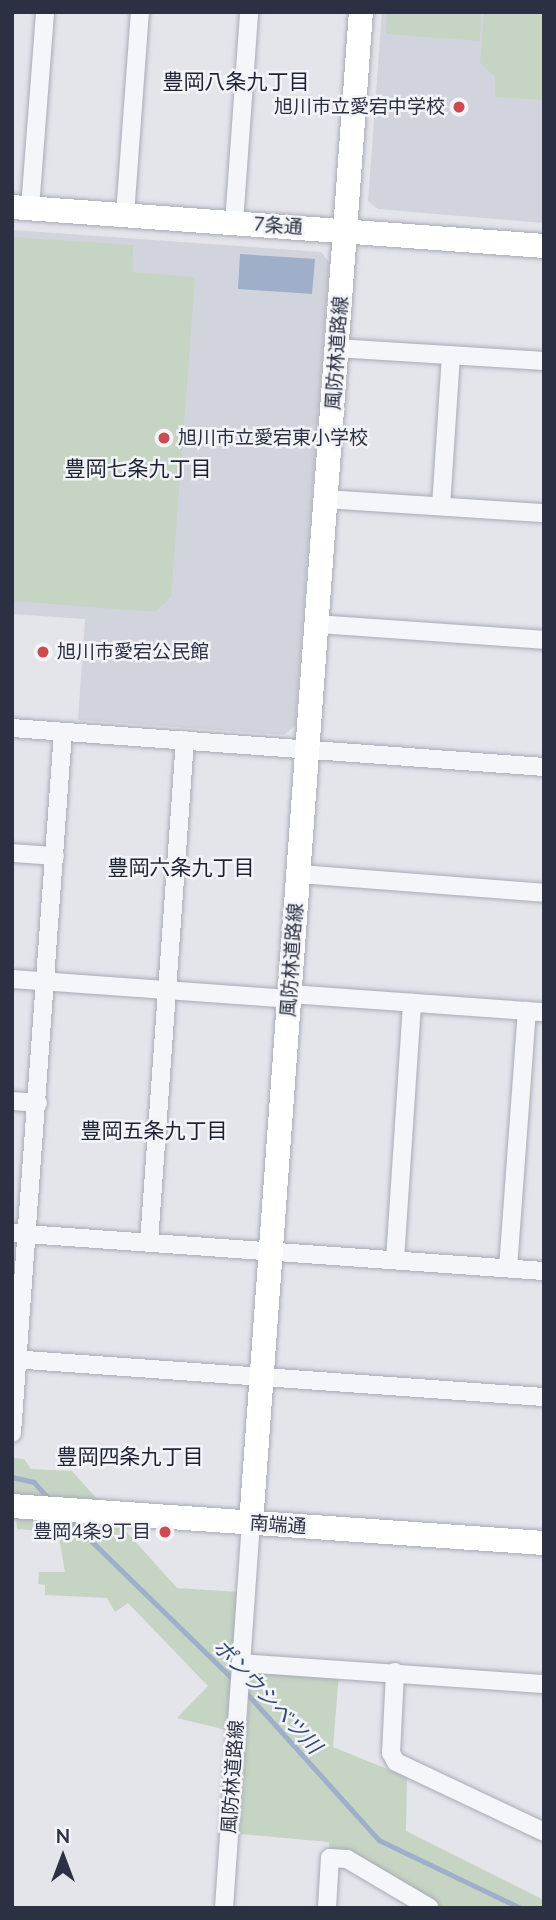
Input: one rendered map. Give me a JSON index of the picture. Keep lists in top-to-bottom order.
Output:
{
  "streets": {
    "street": ["7条通", "風防林道路線", "南端通"]
  },
  "crossings": [
    ["7条通", "風防林道路線"],
    ["風防林道路線", "南端通"]
  ],
  "districts": [
    "豊岡八条九丁目",
    "豊岡七条九丁目",
    "豊岡六条九丁目",
    "豊岡五条九丁目",
    "豊岡四条九丁目"
  ],
  "water": ["ポンウシベツ川"],
  "places": [
    "旭川市立愛宕中学校",
    "旭川市立愛宕東小学校",
    "旭川市愛宕公民館",
    "豊岡4条9丁目"
  ],
  "north": "top"
}
